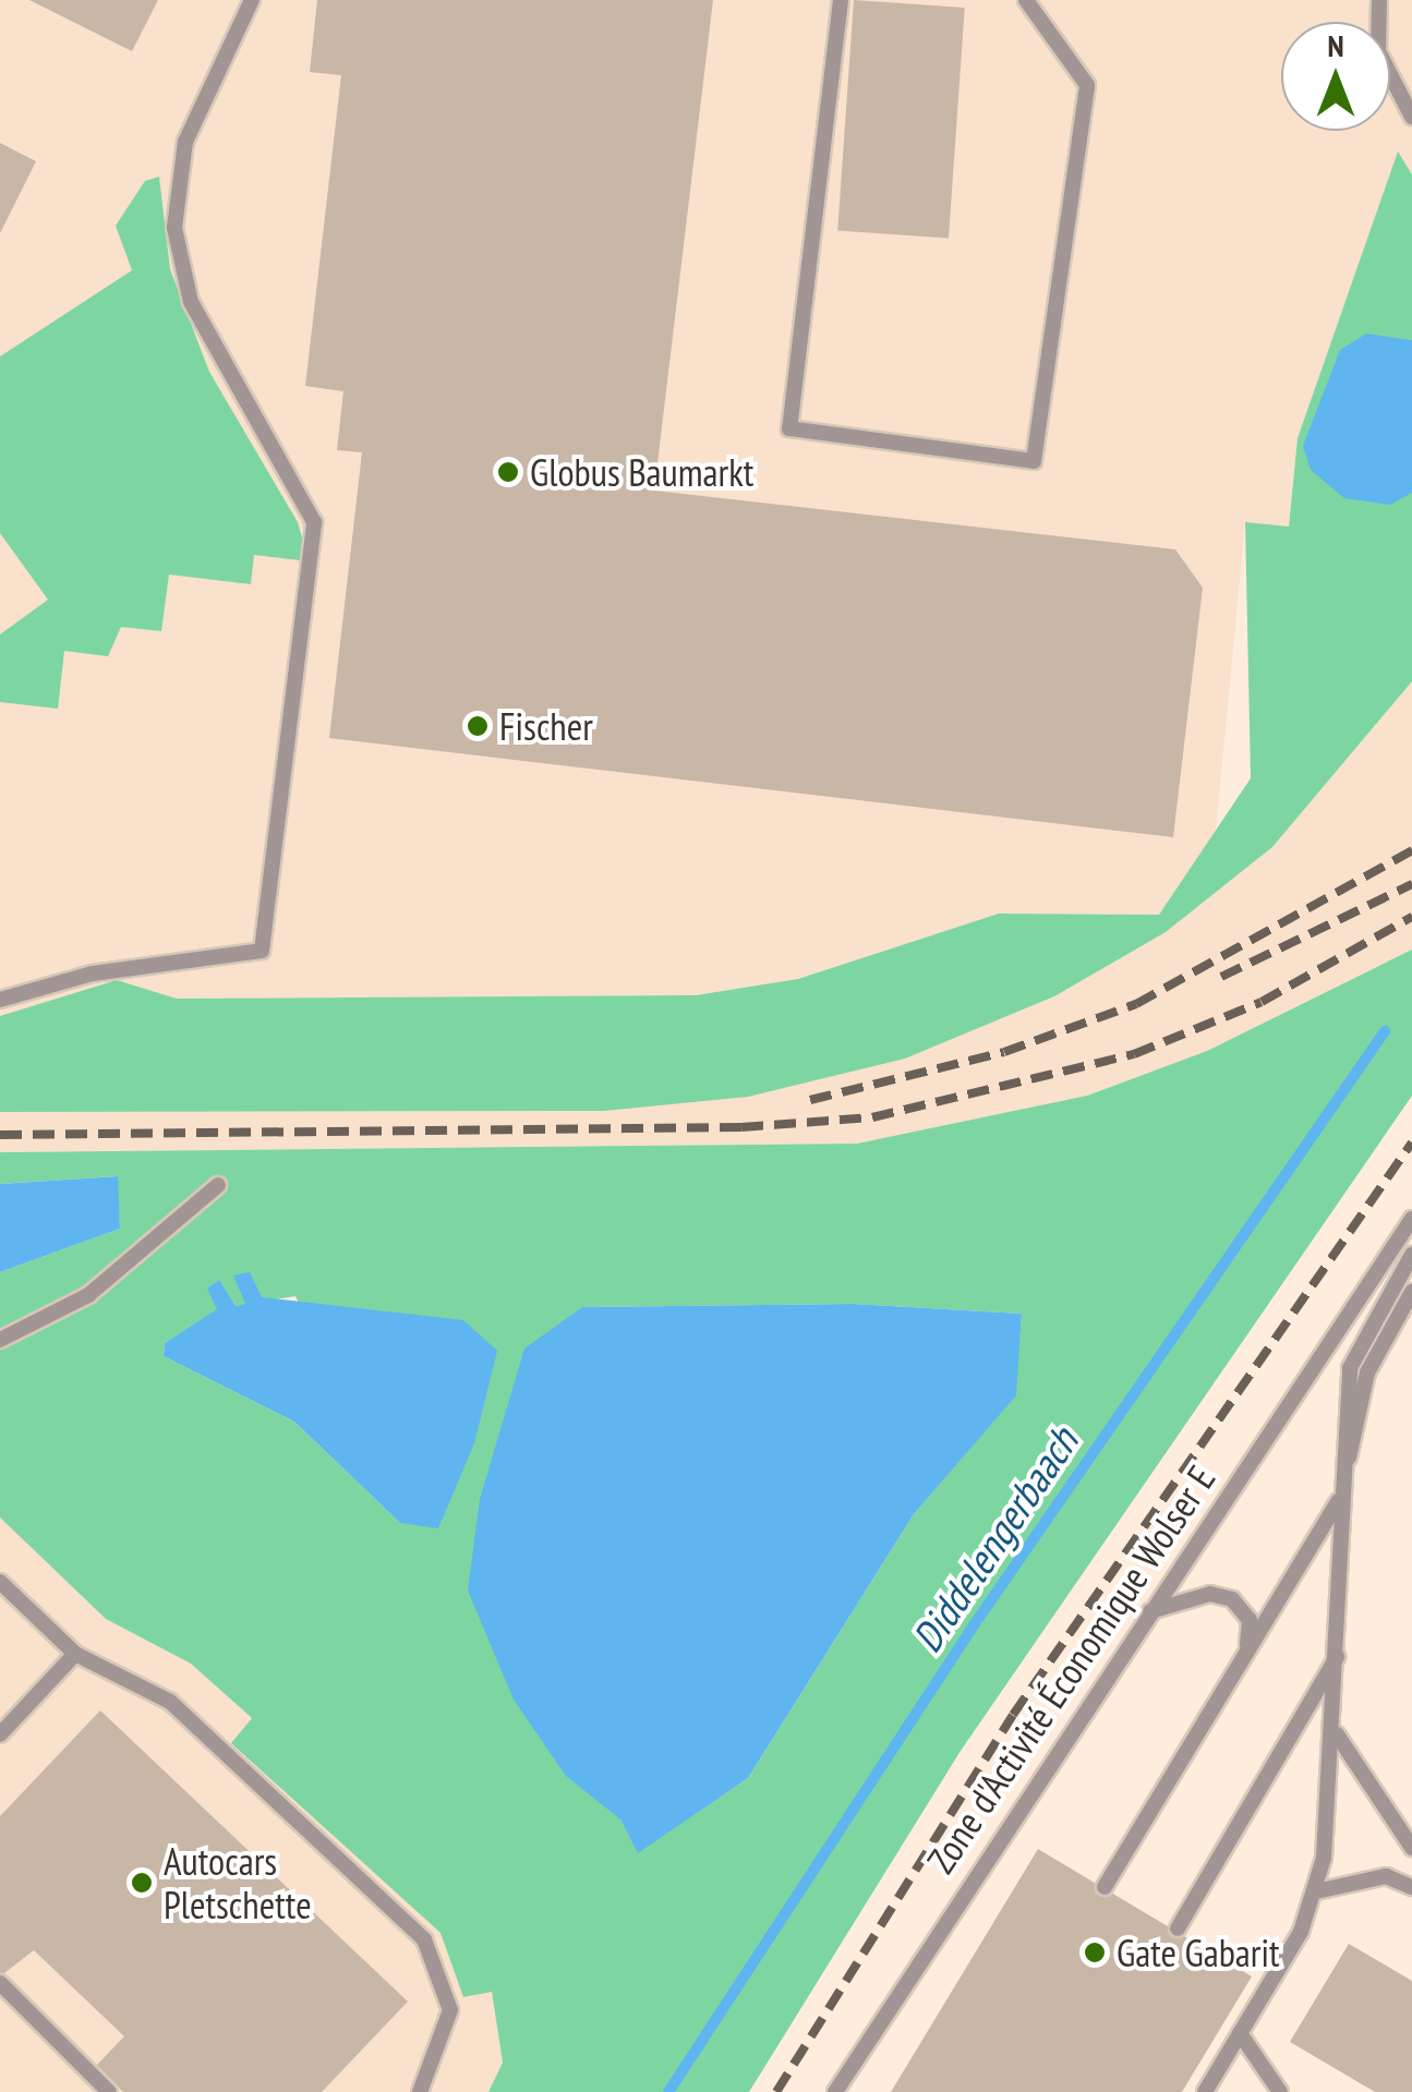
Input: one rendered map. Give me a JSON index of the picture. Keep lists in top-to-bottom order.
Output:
{
  "streets": {
    "lane": ["Zone d'Activité Économique Wolser E"]
  },
  "water": ["Diddelengerbaach"],
  "places": [
    "Globus Baumarkt",
    "Fischer",
    "Autocars Pletschette",
    "Gate Gabarit"
  ],
  "north": "top"
}
